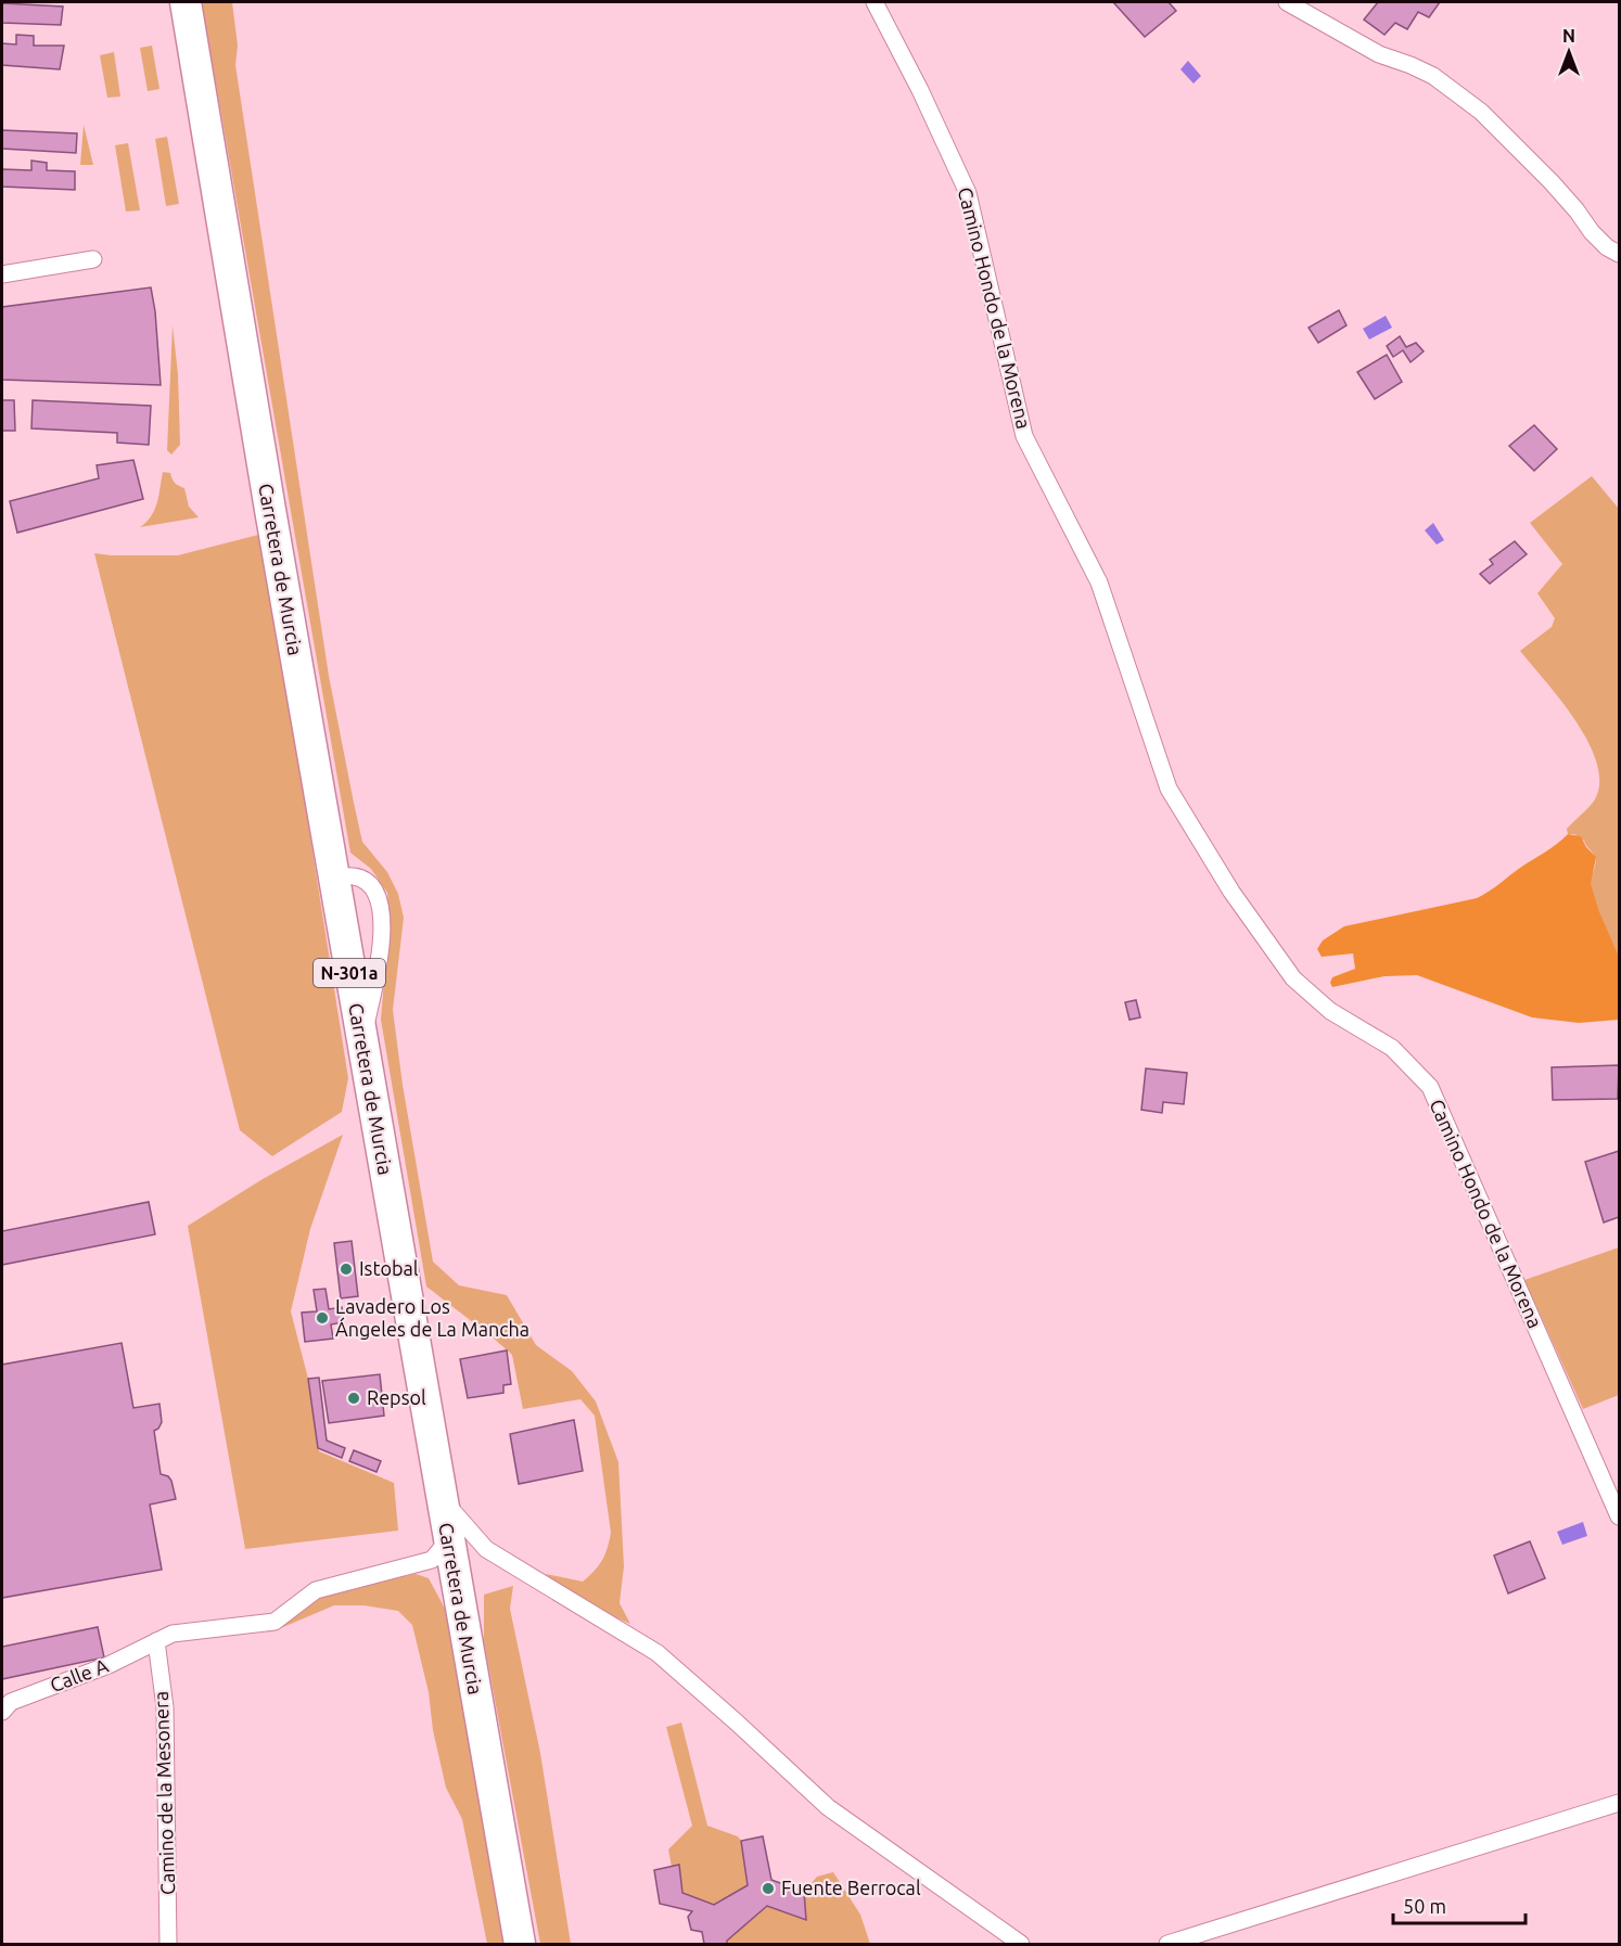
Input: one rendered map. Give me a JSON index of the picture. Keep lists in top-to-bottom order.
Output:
{
  "streets": {
    "highway": ["Carretera de Murcia", "N-301a"],
    "street": ["Camino Hondo de la Morena", "Calle A", "Camino de la Mesonera"]
  },
  "crossings": [
    ["Carretera de Murcia", "Calle A"],
    ["Calle A", "Camino de la Mesonera"]
  ],
  "places": [
    "Istobal",
    "Lavadero Los Ángeles de La Mancha",
    "Repsol",
    "Fuente Berrocal"
  ],
  "scale_bar": "50 m",
  "north": "top"
}
